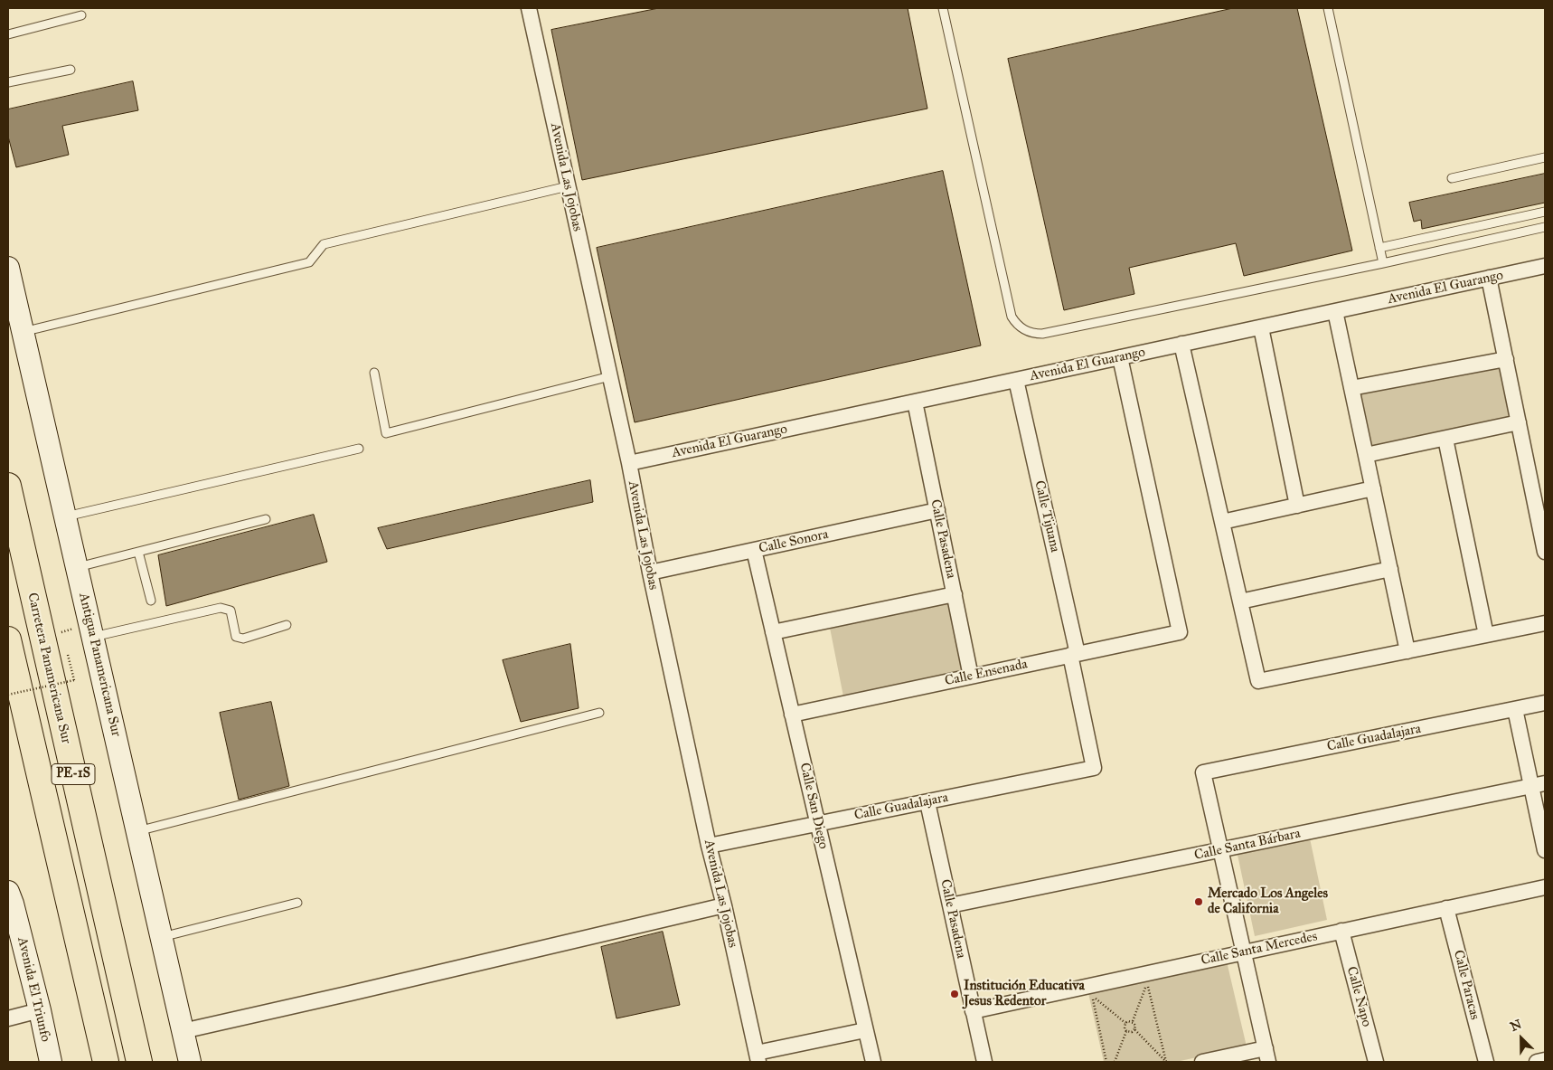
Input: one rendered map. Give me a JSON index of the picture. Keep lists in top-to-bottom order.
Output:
{
  "streets": {
    "highway": ["Carretera Panamericana Sur", "PE-1S"],
    "main road": ["Antigua Panamericana Sur", "Avenida El Triunfo"],
    "street": [
      "Avenida Las Jojobas",
      "Avenida El Guarango",
      "Calle Tijuana",
      "Calle Pasadena",
      "Calle Sonora",
      "Calle Ensenada",
      "Calle Guadalajara",
      "Calle San Diego",
      "Calle Santa Bárbara",
      "Calle Santa Mercedes",
      "Calle Paracas",
      "Calle Napo"
    ]
  },
  "crossings": [
    ["Avenida Las Jojobas", "Avenida El Guarango"],
    ["Avenida Las Jojobas", "Calle Sonora"],
    ["Avenida Las Jojobas", "Calle Guadalajara"],
    ["Avenida El Guarango", "Calle Tijuana"],
    ["Avenida El Guarango", "Calle Pasadena"],
    ["Avenida El Guarango", "Calle Ensenada"],
    ["Calle Tijuana", "Calle Ensenada"],
    ["Calle Tijuana", "Calle Guadalajara"],
    ["Calle Pasadena", "Calle Sonora"],
    ["Calle Pasadena", "Calle Ensenada"],
    ["Calle Pasadena", "Calle Guadalajara"],
    ["Calle Pasadena", "Calle Santa Bárbara"],
    ["Calle Pasadena", "Calle Santa Mercedes"],
    ["Calle Sonora", "Calle San Diego"],
    ["Calle Ensenada", "Calle San Diego"],
    ["Calle Guadalajara", "Calle San Diego"],
    ["Calle Guadalajara", "Calle Santa Bárbara"],
    ["Calle Santa Mercedes", "Calle Paracas"],
    ["Calle Santa Mercedes", "Calle Napo"]
  ],
  "places": ["Mercado Los Angeles de California", "Institución Educativa Jesus Redentor"],
  "north": "top left"
}
